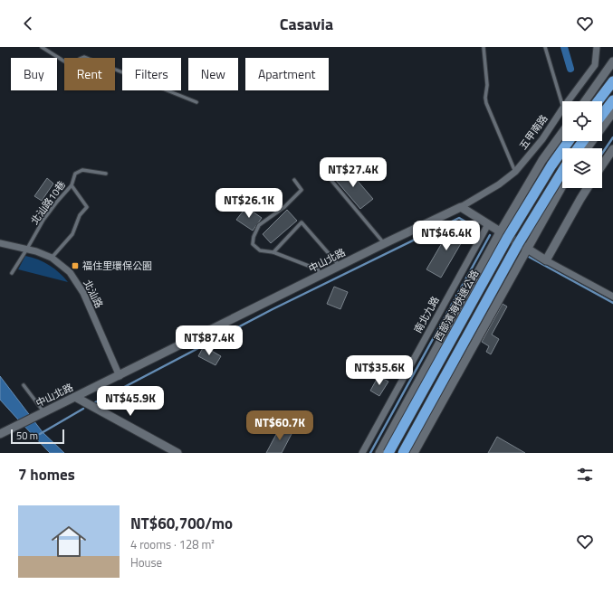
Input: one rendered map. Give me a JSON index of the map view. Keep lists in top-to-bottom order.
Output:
{
  "streets": {
    "highway": ["西部濱海快速公路"],
    "street": [
      "五甲南路",
      "中山北路",
      "北汕路",
      "南北九路"
    ],
    "lane": ["北汕路10巷"]
  },
  "crossings": [
    ["五甲南路", "中山北路"],
    ["北汕路10巷", "北汕路"],
    ["中山北路", "北汕路"]
  ],
  "places": {
    "transit": ["福住里環保公園"]
  },
  "scale_bar": "50 m",
  "page": {
    "header": "Casavia",
    "chip": [
      "Buy",
      "Rent",
      "Filters",
      "New",
      "Apartment"
    ],
    "price": [
      "NT$27.4K",
      "NT$26.1K",
      "NT$46.4K",
      "NT$87.4K",
      "NT$35.6K",
      "NT$45.9K",
      "NT$60.7K"
    ],
    "scale": "50 m",
    "heading": "7 homes",
    "list": [
      {
        "name": "NT$60,700/mo",
        "note": "4 rooms · 128 m² · House"
      }
    ]
  }
}
